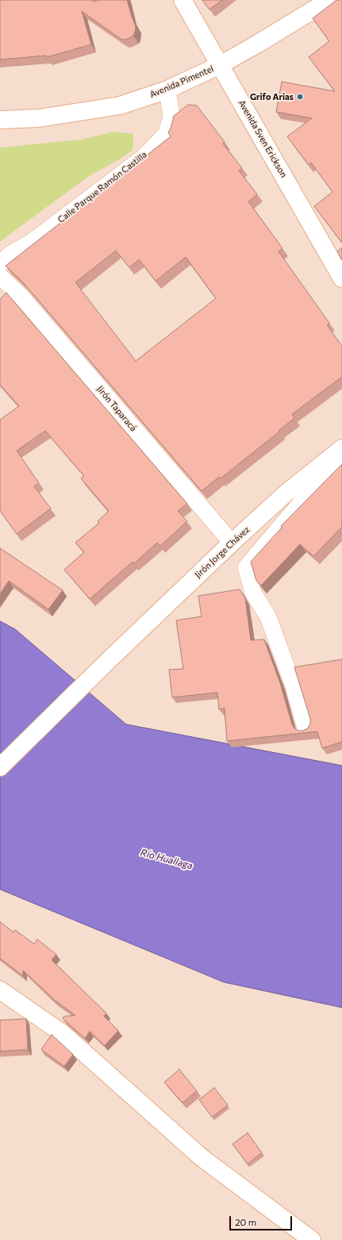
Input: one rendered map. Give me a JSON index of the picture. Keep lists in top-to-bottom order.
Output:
{
  "streets": {
    "main road": ["Avenida Pimentel", "Avenida Sven Erickson", "Jirón Jorge Chávez"],
    "street": ["Calle Parque Ramón Castilla", "Jirón Taparacá"]
  },
  "crossings": [
    ["Avenida Pimentel", "Avenida Sven Erickson"],
    ["Avenida Pimentel", "Calle Parque Ramón Castilla"],
    ["Jirón Taparacá", "Jirón Jorge Chávez"]
  ],
  "water": ["Río Huallaga"],
  "places": ["Grifo Arias"],
  "scale_bar": "20 m"
}
